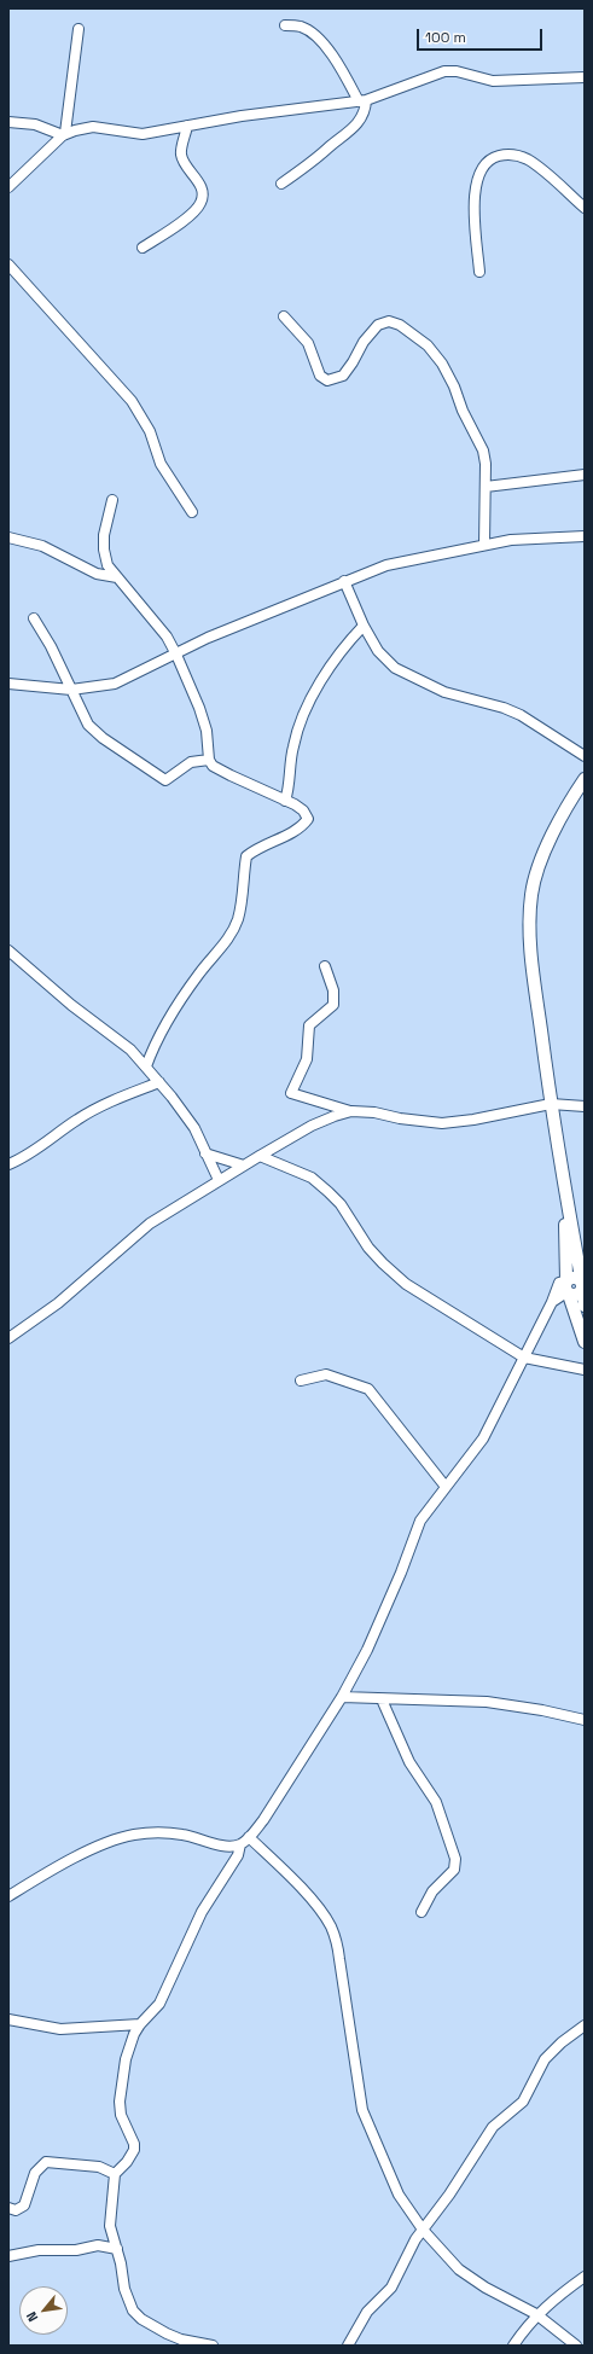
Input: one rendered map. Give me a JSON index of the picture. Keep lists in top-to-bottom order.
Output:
{
  "scale_bar": "100 m",
  "north": "bottom left"
}
